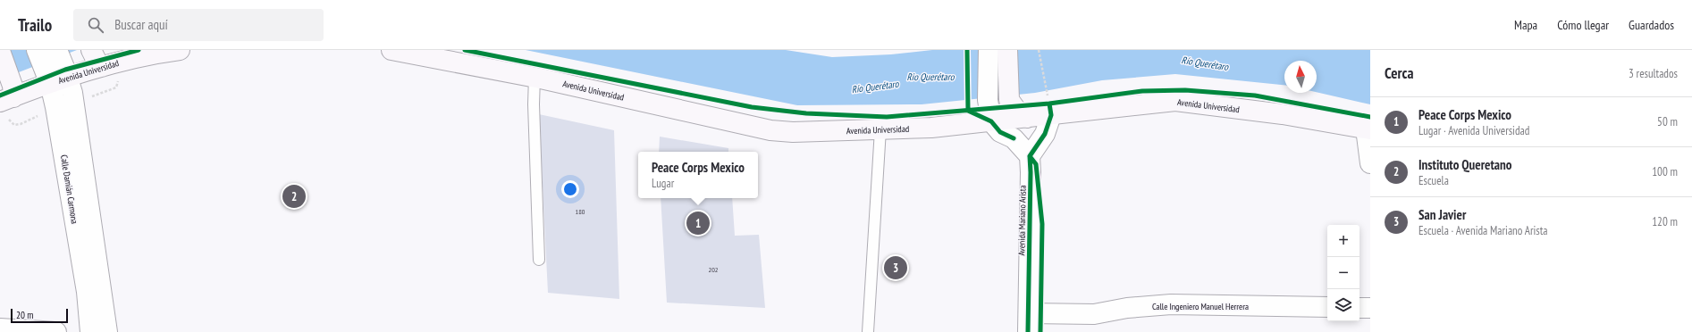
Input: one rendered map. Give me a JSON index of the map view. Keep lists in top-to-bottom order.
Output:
{
  "streets": {
    "main road": ["Avenida Universidad"],
    "street": ["Calle Damián Carmona", "Avenida Mariano Arista", "Calle Ingeniero Manuel Herrera"]
  },
  "crossings": [
    ["Avenida Universidad", "Calle Damián Carmona"],
    ["Avenida Mariano Arista", "Calle Ingeniero Manuel Herrera"]
  ],
  "water": ["Río Querétaro", "Rio Querétaro"],
  "house_numbers": ["180", "202"],
  "scale_bar": "20 m",
  "north": "top",
  "page": {
    "header": "Trailo",
    "search": "Buscar aquí",
    "nav": ["Mapa", "Cómo llegar", "Guardados"],
    "heading": ["Cerca", "3 resultados"],
    "list": [
      {
        "mark": "1",
        "name": "Peace Corps Mexico",
        "note": "Lugar · Avenida Universidad",
        "value": "50 m"
      },
      {
        "mark": "2",
        "name": "Instituto Queretano",
        "note": "Escuela",
        "value": "100 m"
      },
      {
        "mark": "3",
        "name": "San Javier",
        "note": "Escuela · Avenida Mariano Arista",
        "value": "120 m"
      }
    ],
    "popup": ["Peace Corps Mexico", "Lugar"],
    "pins": ["2", "1", "3"],
    "map_buttons": ["+", "−"],
    "scale": "20 m"
  }
}
